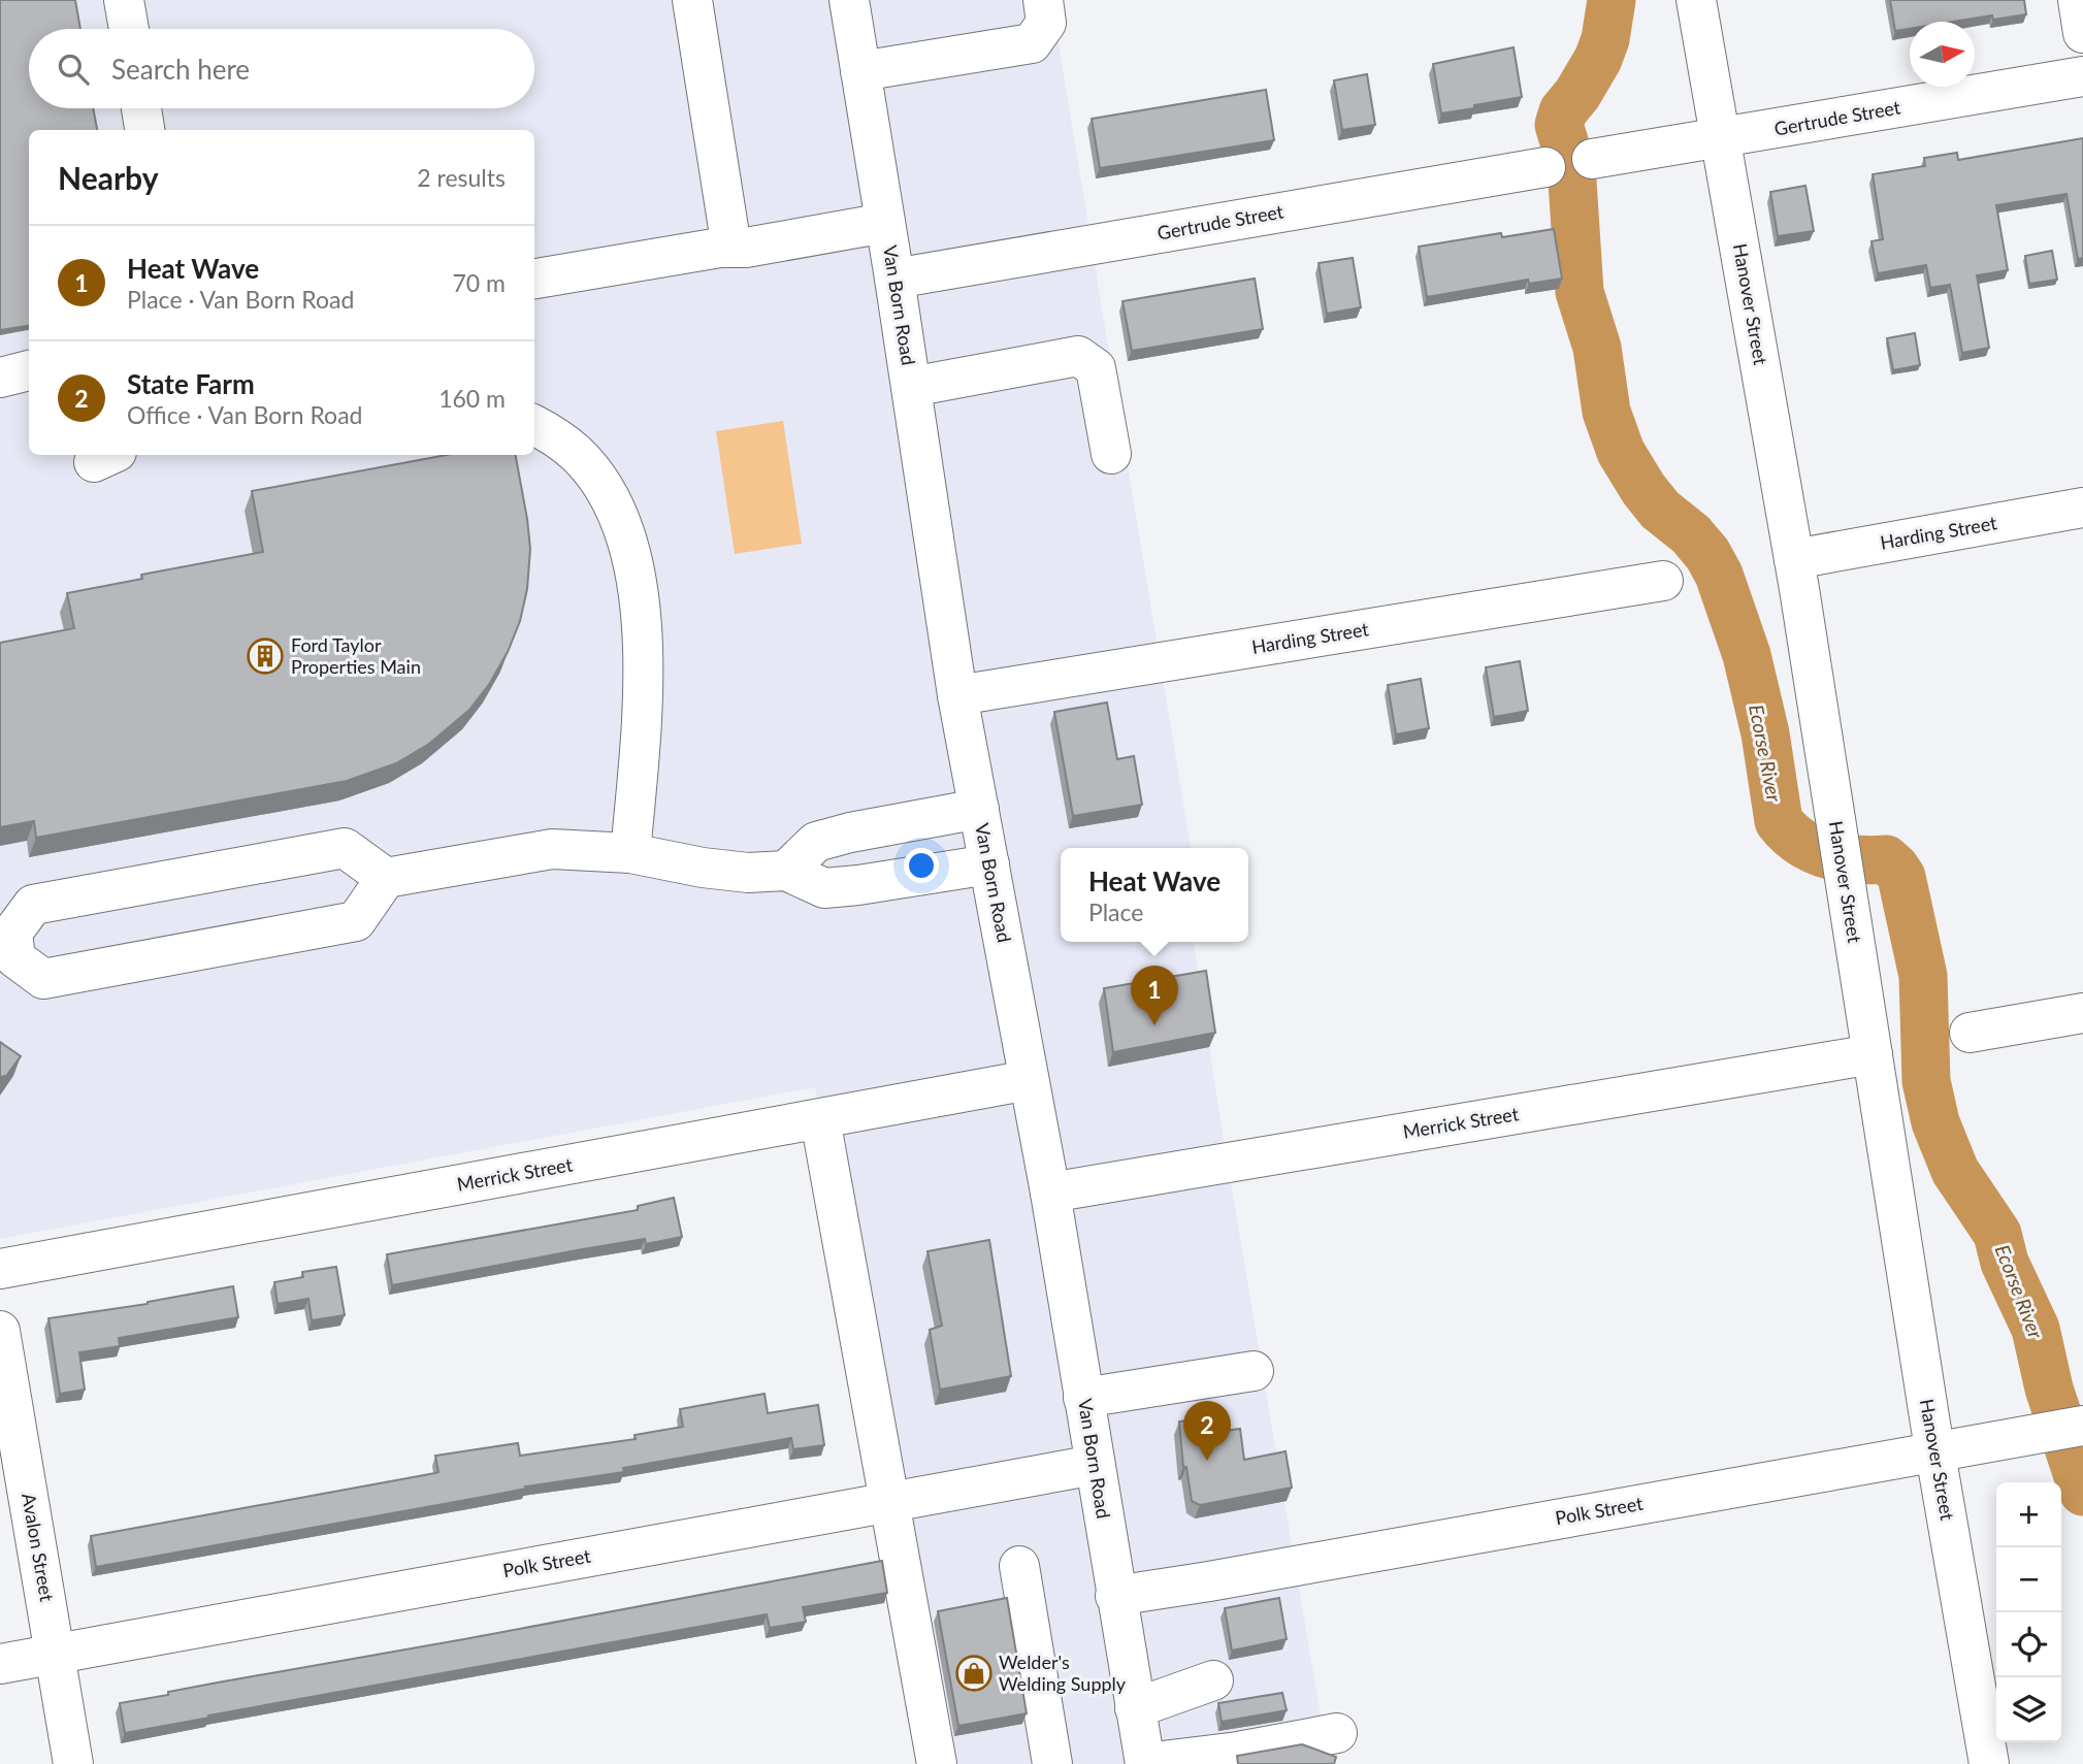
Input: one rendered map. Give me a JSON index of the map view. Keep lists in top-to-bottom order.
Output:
{
  "streets": {
    "street": [
      "Gertrude Street",
      "Hanover Street",
      "Van Born Road",
      "Harding Street",
      "Merrick Street",
      "Polk Street",
      "Avalon Street"
    ]
  },
  "crossings": [
    ["Gertrude Street", "Hanover Street"],
    ["Gertrude Street", "Van Born Road"],
    ["Hanover Street", "Harding Street"],
    ["Hanover Street", "Merrick Street"],
    ["Hanover Street", "Polk Street"],
    ["Van Born Road", "Harding Street"],
    ["Van Born Road", "Merrick Street"],
    ["Van Born Road", "Polk Street"],
    ["Polk Street", "Avalon Street"]
  ],
  "water": ["Ecorse River"],
  "places": {
    "building": ["Ford Taylor Properties Main"],
    "shop": ["Welder's Welding Supply"]
  },
  "north": "right",
  "page": {
    "search": "Search here",
    "heading": ["Nearby", "2 results"],
    "list": [
      {
        "mark": "1",
        "name": "Heat Wave",
        "note": "Place · Van Born Road",
        "value": "70 m"
      },
      {
        "mark": "2",
        "name": "State Farm",
        "note": "Office · Van Born Road",
        "value": "160 m"
      }
    ],
    "popup": ["Heat Wave", "Place"],
    "pins": ["1", "2"],
    "map_buttons": ["+", "−"]
  }
}
